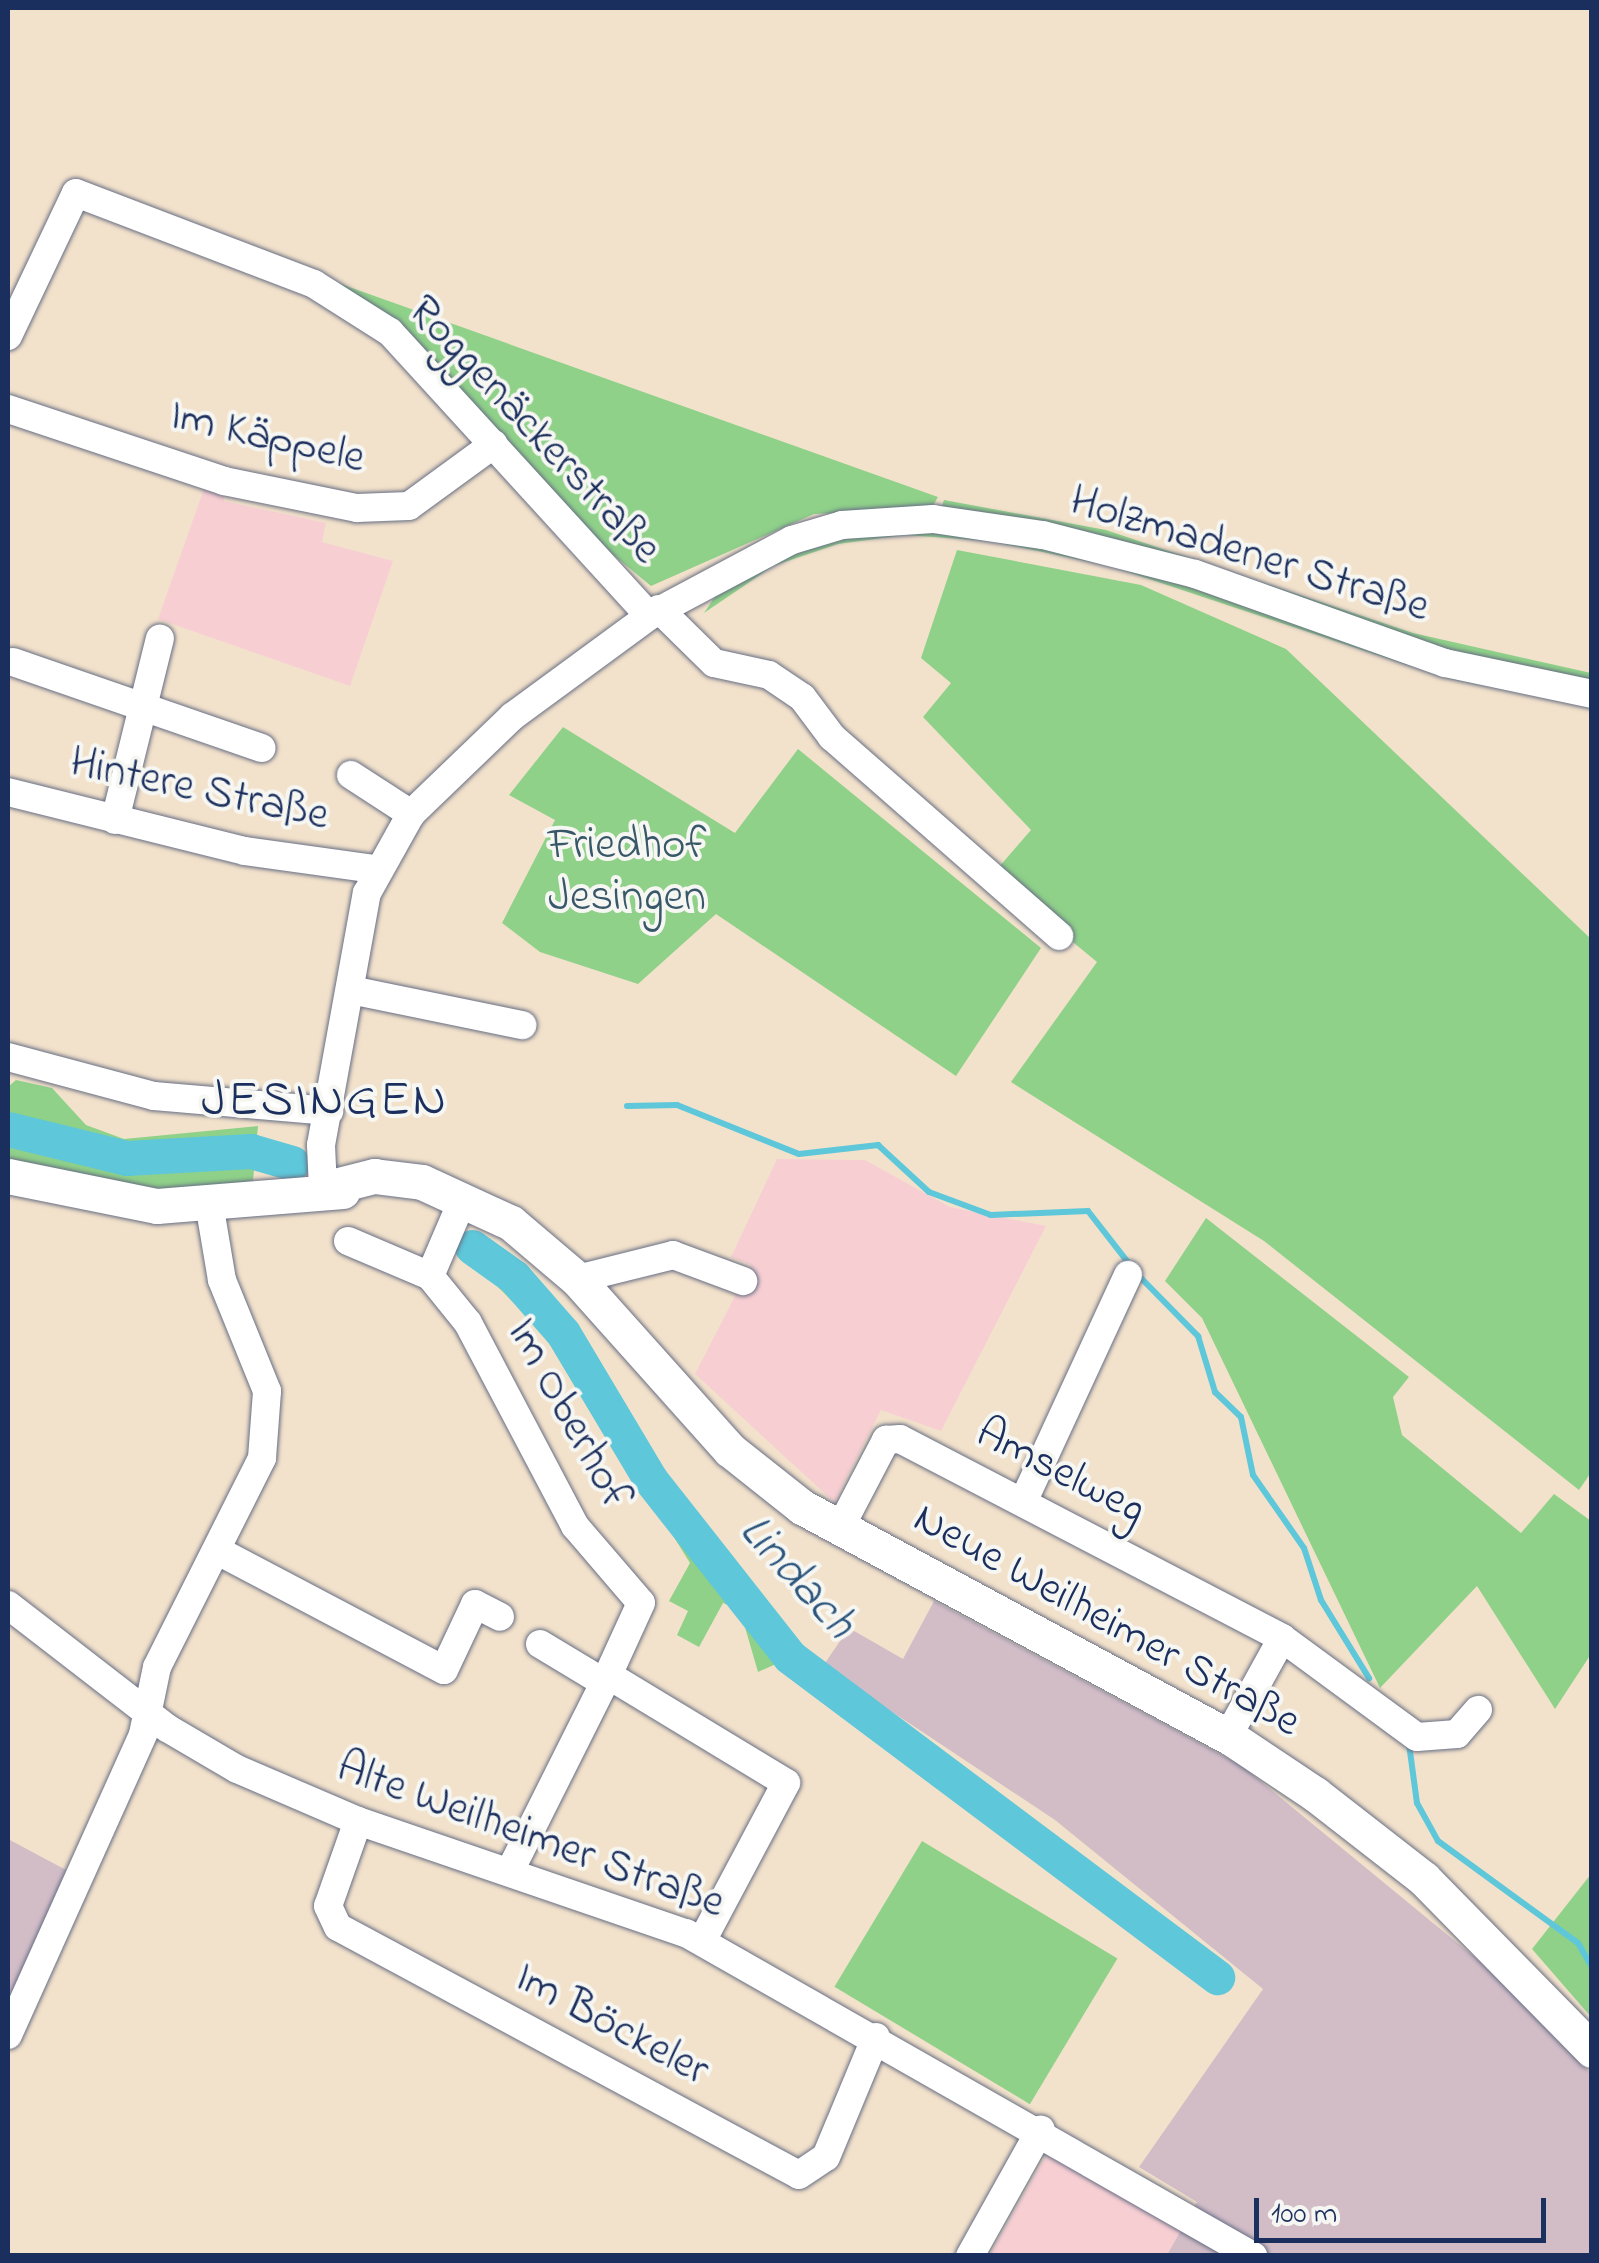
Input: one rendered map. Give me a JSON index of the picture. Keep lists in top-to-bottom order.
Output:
{
  "streets": {
    "main road": ["Neue Weilheimer Straße"],
    "street": [
      "Roggenäckerstraße",
      "Im Käppele",
      "Holzmadener Straße",
      "Hintere Straße",
      "Im Oberhof",
      "Amselweg",
      "Alte Weilheimer Straße",
      "Im Böckeler"
    ]
  },
  "crossings": [
    ["Roggenäckerstraße", "Im Käppele"],
    ["Roggenäckerstraße", "Holzmadener Straße"],
    ["Holzmadener Straße", "Hintere Straße"],
    ["Amselweg", "Neue Weilheimer Straße"],
    ["Alte Weilheimer Straße", "Im Böckeler"]
  ],
  "districts": ["JESINGEN"],
  "water": ["Lindach"],
  "parks": ["Friedhof Jesingen"],
  "scale_bar": "100 m"
}
